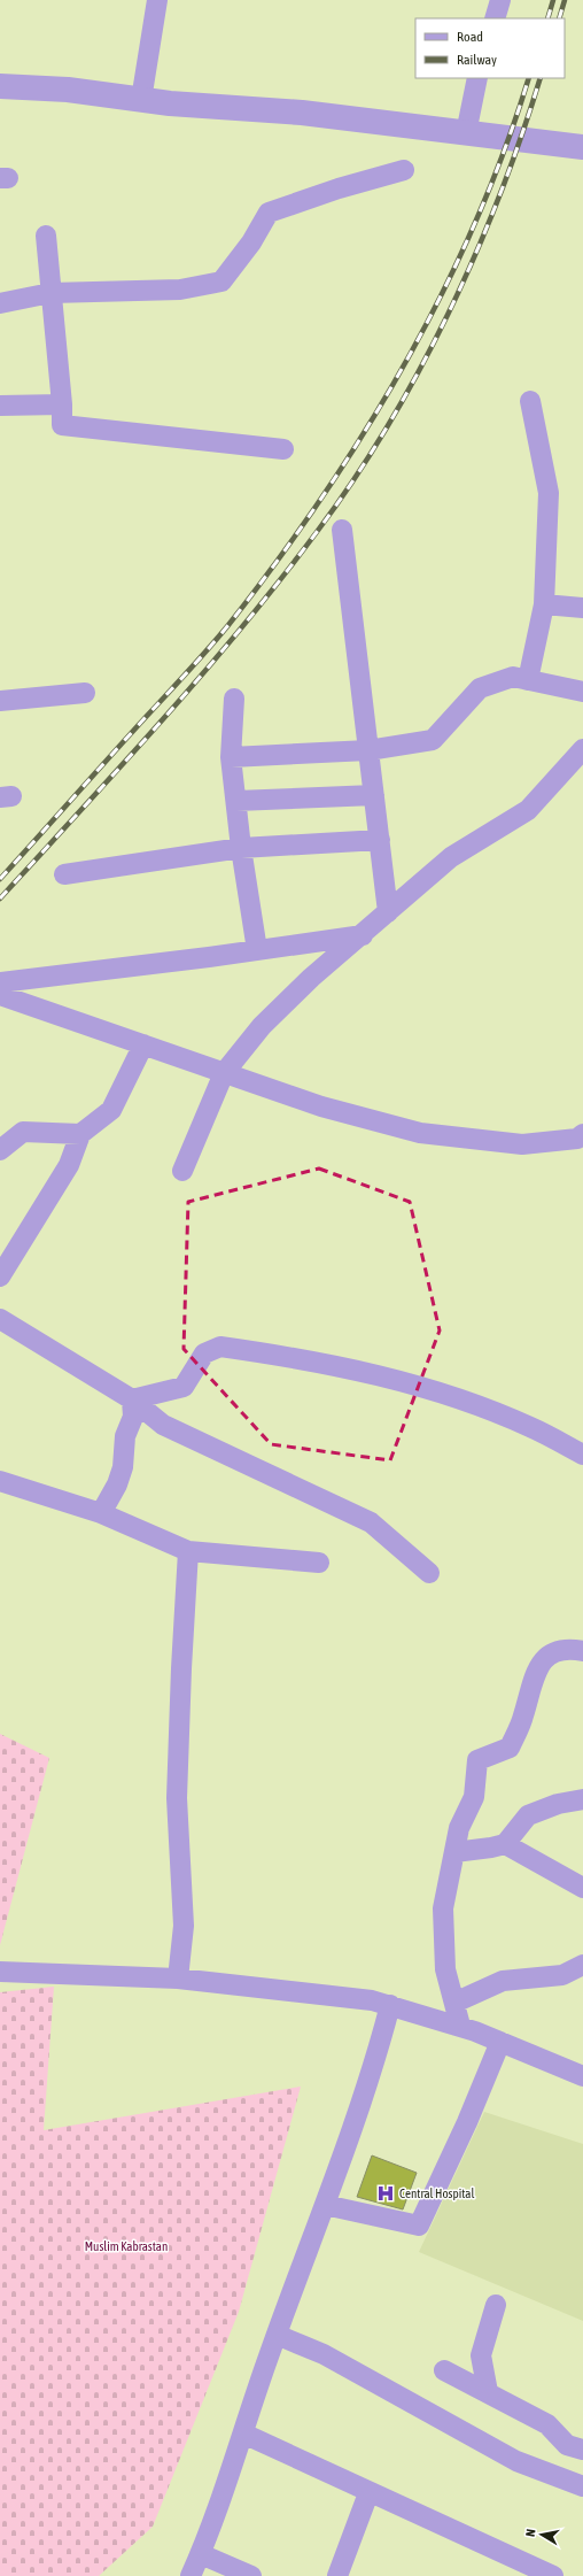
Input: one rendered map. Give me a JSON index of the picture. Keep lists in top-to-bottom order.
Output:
{
  "parks": ["Muslim Kabrastan"],
  "places": {
    "hospital": ["Central Hospital"]
  },
  "legend": ["Road", "Railway"],
  "north": "left"
}
